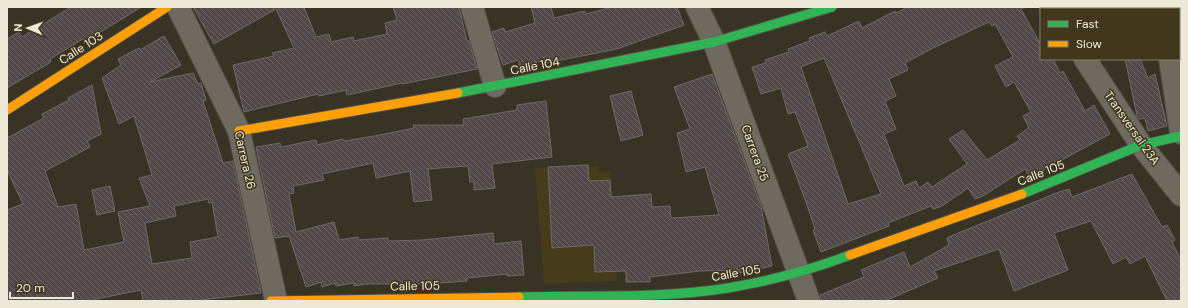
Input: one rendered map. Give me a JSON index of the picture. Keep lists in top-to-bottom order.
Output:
{
  "streets": {
    "street": [
      "Calle 103",
      "Calle 104",
      "Transversal 23A",
      "Carrera 25",
      "Carrera 26",
      "Calle 105"
    ]
  },
  "crossings": [
    ["Calle 104", "Carrera 25"],
    ["Calle 104", "Carrera 26"],
    ["Transversal 23A", "Calle 105"],
    ["Carrera 25", "Calle 105"],
    ["Carrera 26", "Calle 105"]
  ],
  "legend": ["Fast", "Slow"],
  "scale_bar": "20 m",
  "north": "left"
}
